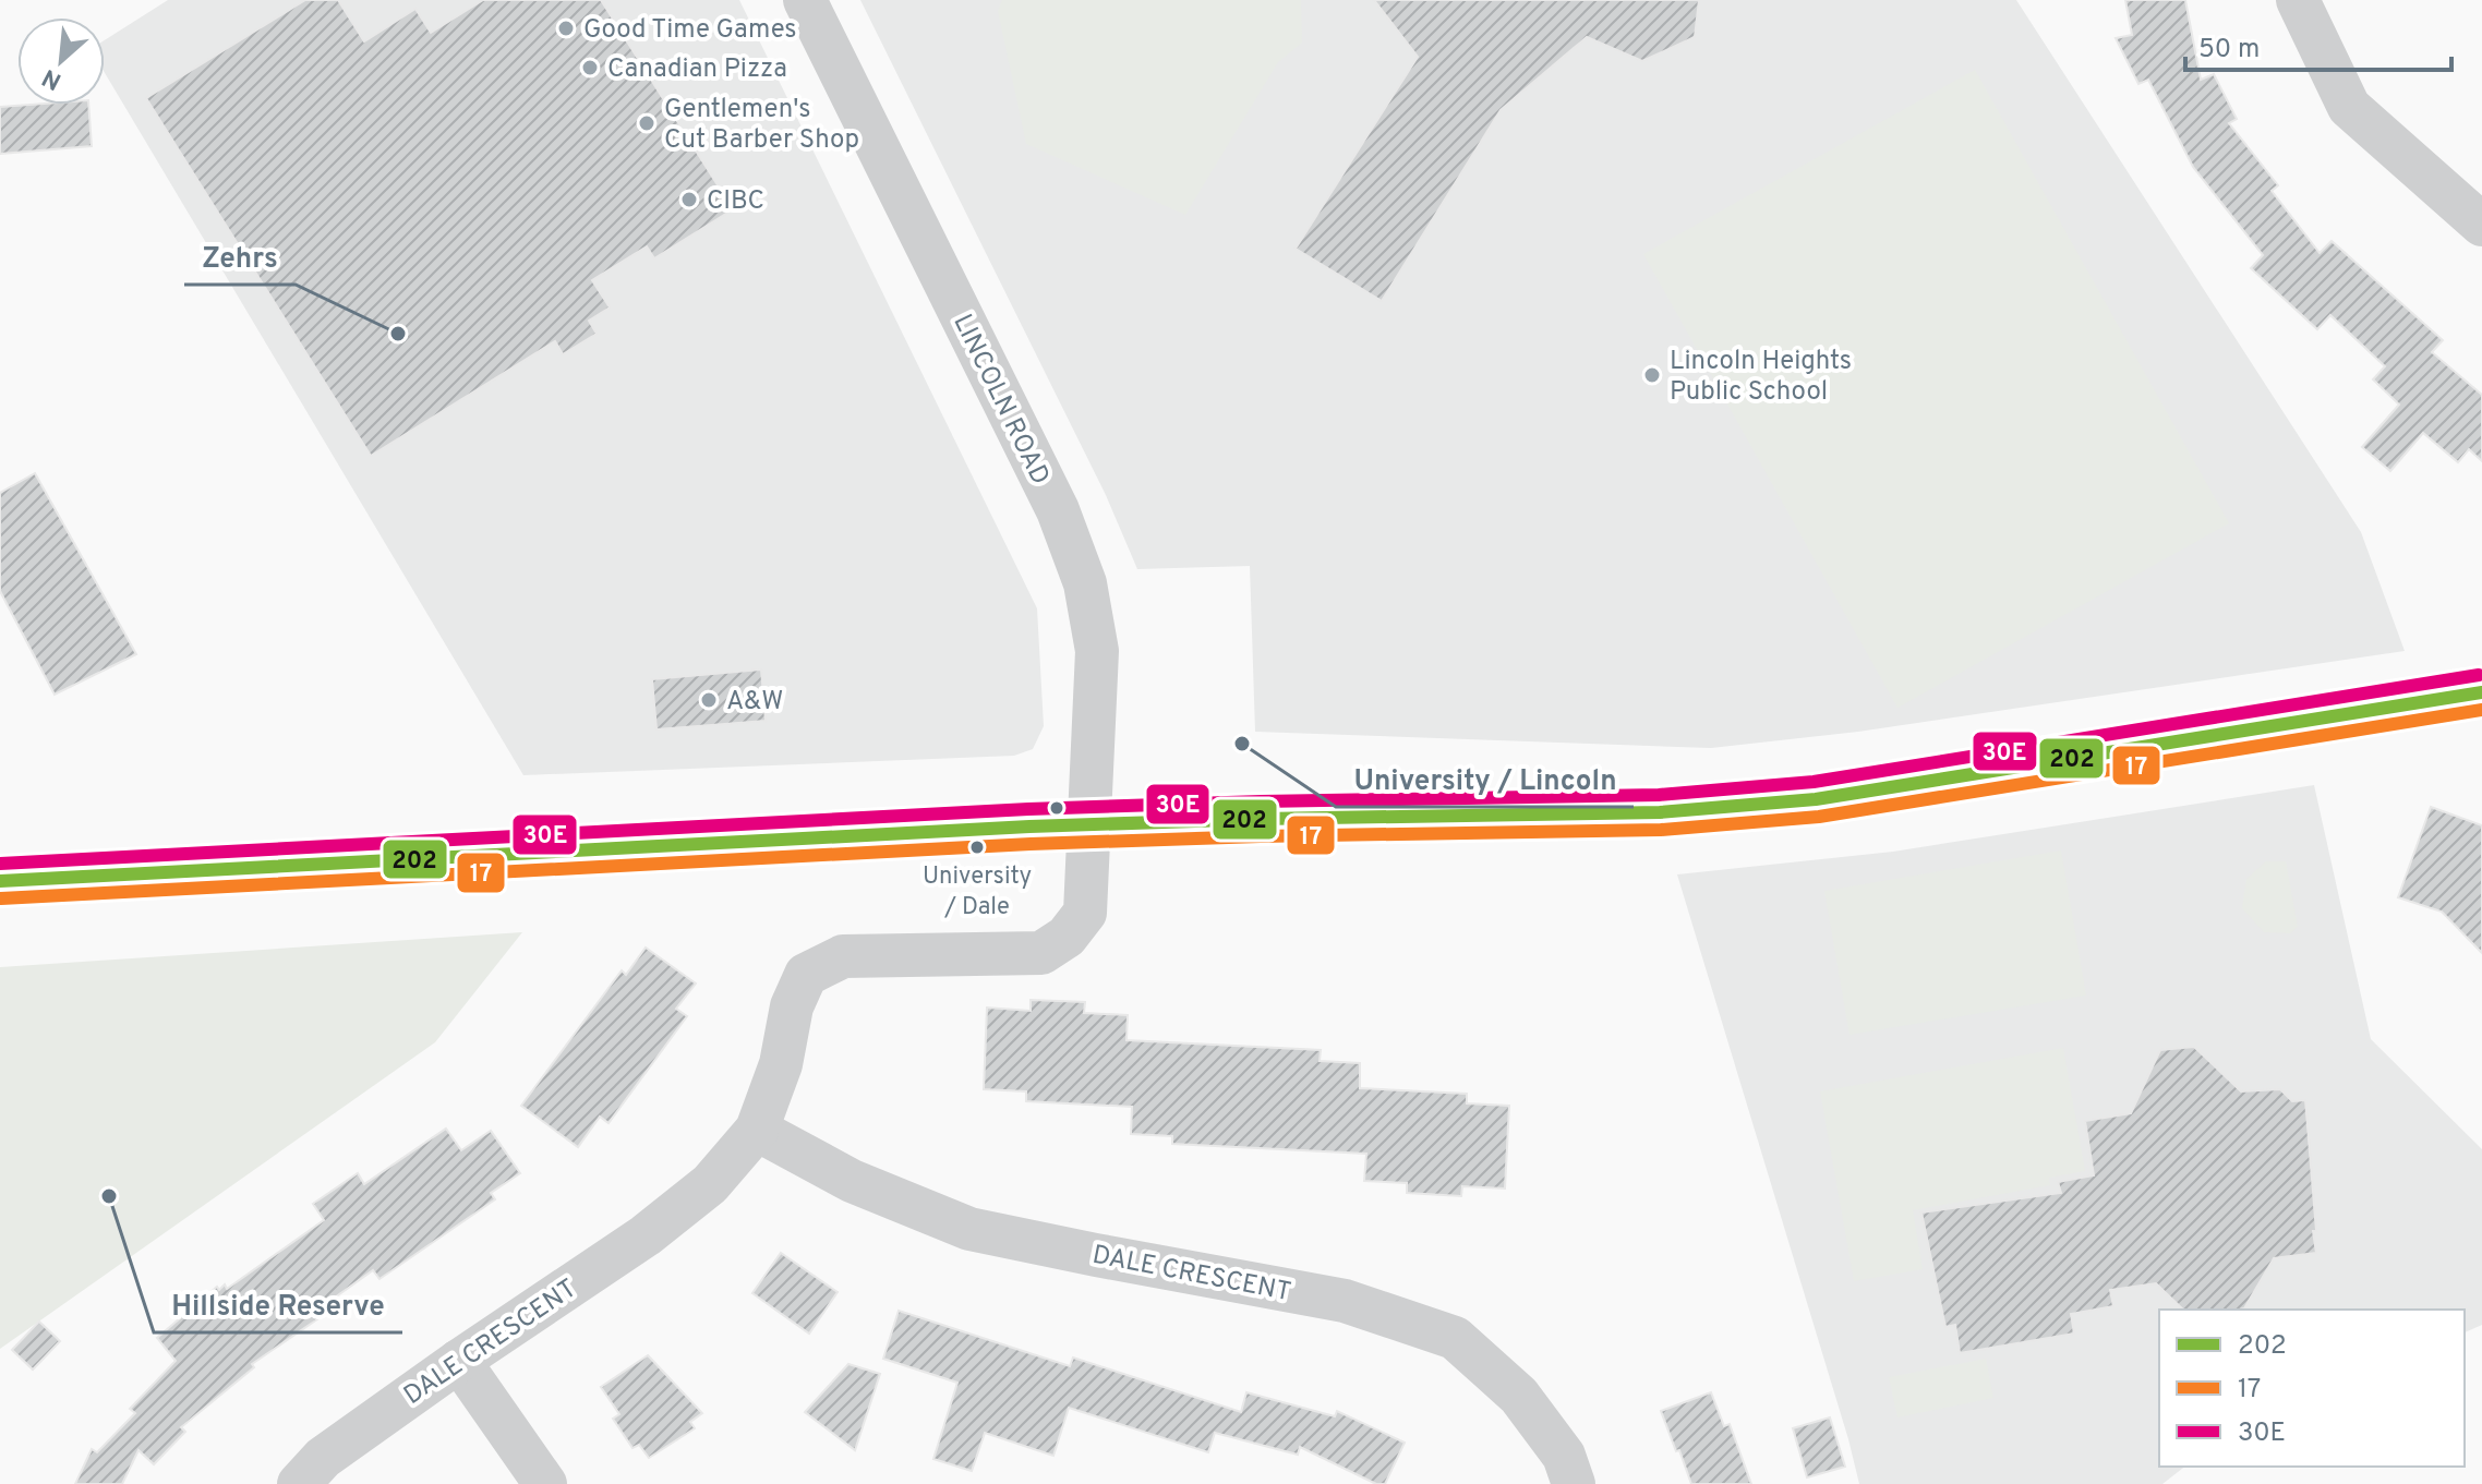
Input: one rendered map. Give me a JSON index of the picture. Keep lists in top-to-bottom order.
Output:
{
  "streets": {
    "street": ["LINCOLN ROAD", "DALE CRESCENT"]
  },
  "crossings": [
    ["LINCOLN ROAD", "DALE CRESCENT"]
  ],
  "places": [
    "Good Time Games",
    "Canadian Pizza",
    "Gentlemen's Cut Barber Shop",
    "CIBC",
    "Zehrs",
    "Lincoln Heights Public School",
    "A&W",
    "University / Lincoln",
    "University / Dale",
    "Hillside Reserve"
  ],
  "lines": ["transit line 30E", "transit line 202", "transit line 17"],
  "legend": ["202", "17", "30E"],
  "scale_bar": "50 m",
  "north": "bottom left"
}
